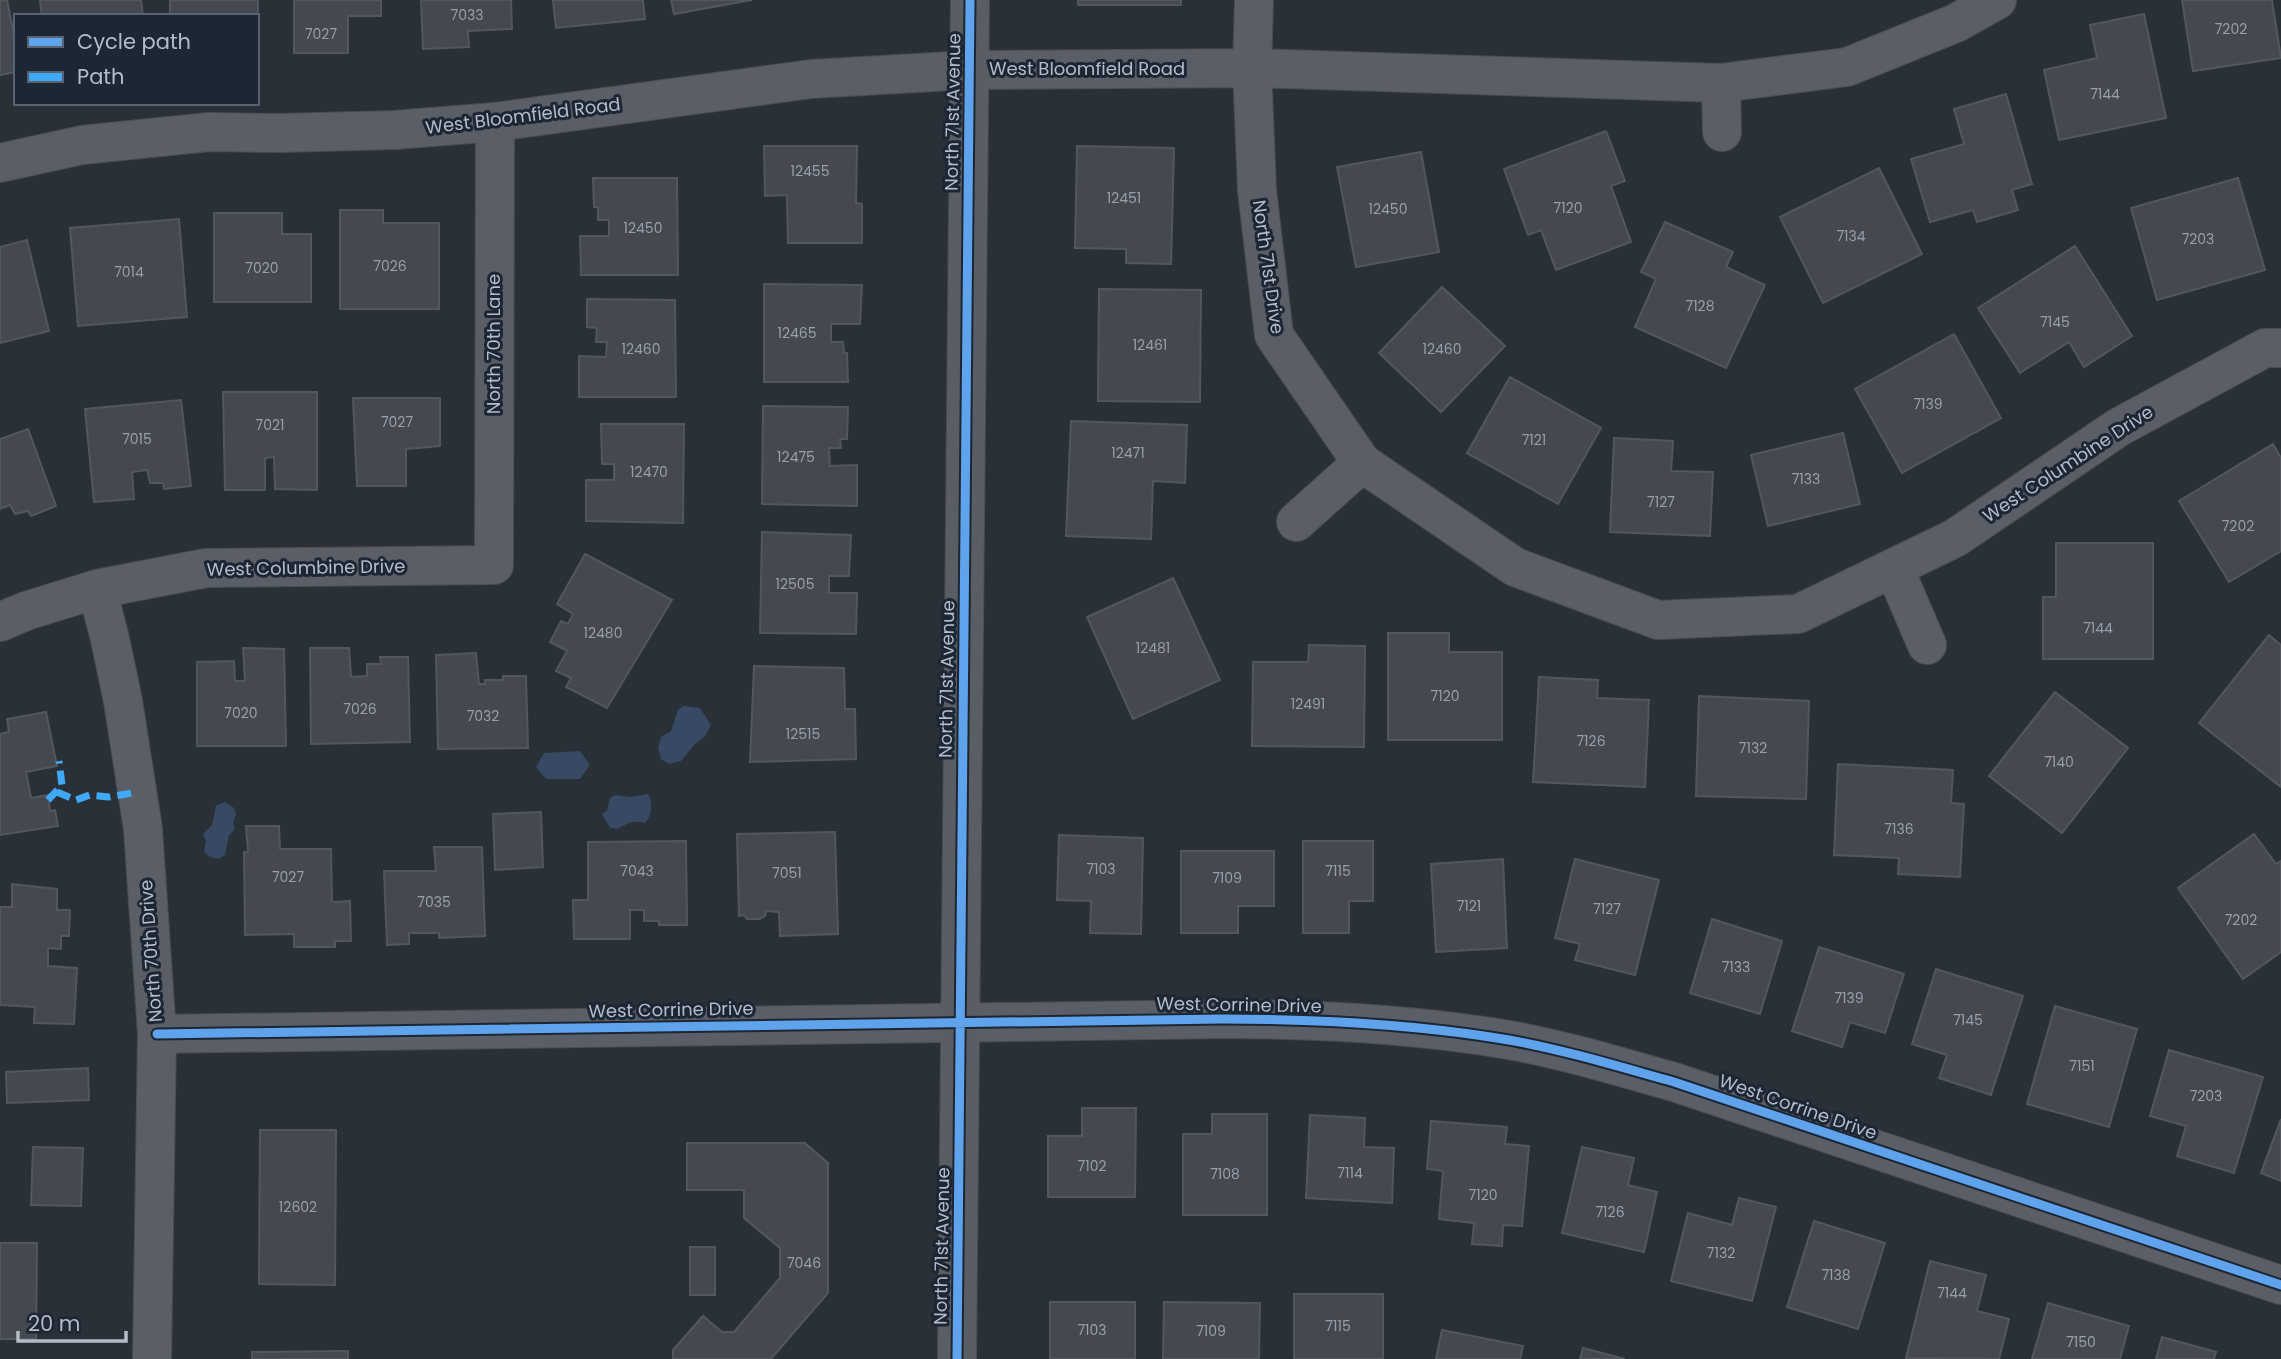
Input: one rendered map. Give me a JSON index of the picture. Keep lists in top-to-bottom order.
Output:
{
  "streets": {
    "street": [
      "West Bloomfield Road",
      "North 71st Avenue",
      "North 71st Drive",
      "North 70th Lane",
      "West Columbine Drive",
      "North 70th Drive",
      "West Corrine Drive"
    ]
  },
  "crossings": [
    ["West Bloomfield Road", "North 71st Avenue"],
    ["West Bloomfield Road", "North 71st Drive"],
    ["West Bloomfield Road", "North 70th Lane"],
    ["North 71st Avenue", "West Corrine Drive"],
    ["North 71st Drive", "West Columbine Drive"],
    ["North 70th Lane", "West Columbine Drive"],
    ["West Columbine Drive", "North 70th Drive"],
    ["North 70th Drive", "West Corrine Drive"]
  ],
  "house_numbers": [
    "7033",
    "7202",
    "7027",
    "7144",
    "12455",
    "12451",
    "7120",
    "12450",
    "12450",
    "7134",
    "7203",
    "7026",
    "7020",
    "7014",
    "7128",
    "7145",
    "12465",
    "12461",
    "12460",
    "12460",
    "7139",
    "7027",
    "7021",
    "7015",
    "7121",
    "12471",
    "12475",
    "12470",
    "7133",
    "7127",
    "7202",
    "12505",
    "7144",
    "12480",
    "12481",
    "7120",
    "12491",
    "7026",
    "7020",
    "7032",
    "12515",
    "7126",
    "7132",
    "7140",
    "7136",
    "7103",
    "7043",
    "7115",
    "7051",
    "7027",
    "7109",
    "7035",
    "7121",
    "7127",
    "7202",
    "7133",
    "7139",
    "7145",
    "7151",
    "7203",
    "7102",
    "7114",
    "7108",
    "7120",
    "12602",
    "7126",
    "7132",
    "7046",
    "7138",
    "7144",
    "7115",
    "7103",
    "7109",
    "7150"
  ],
  "legend": ["Cycle path", "Path"],
  "scale_bar": "20 m"
}
